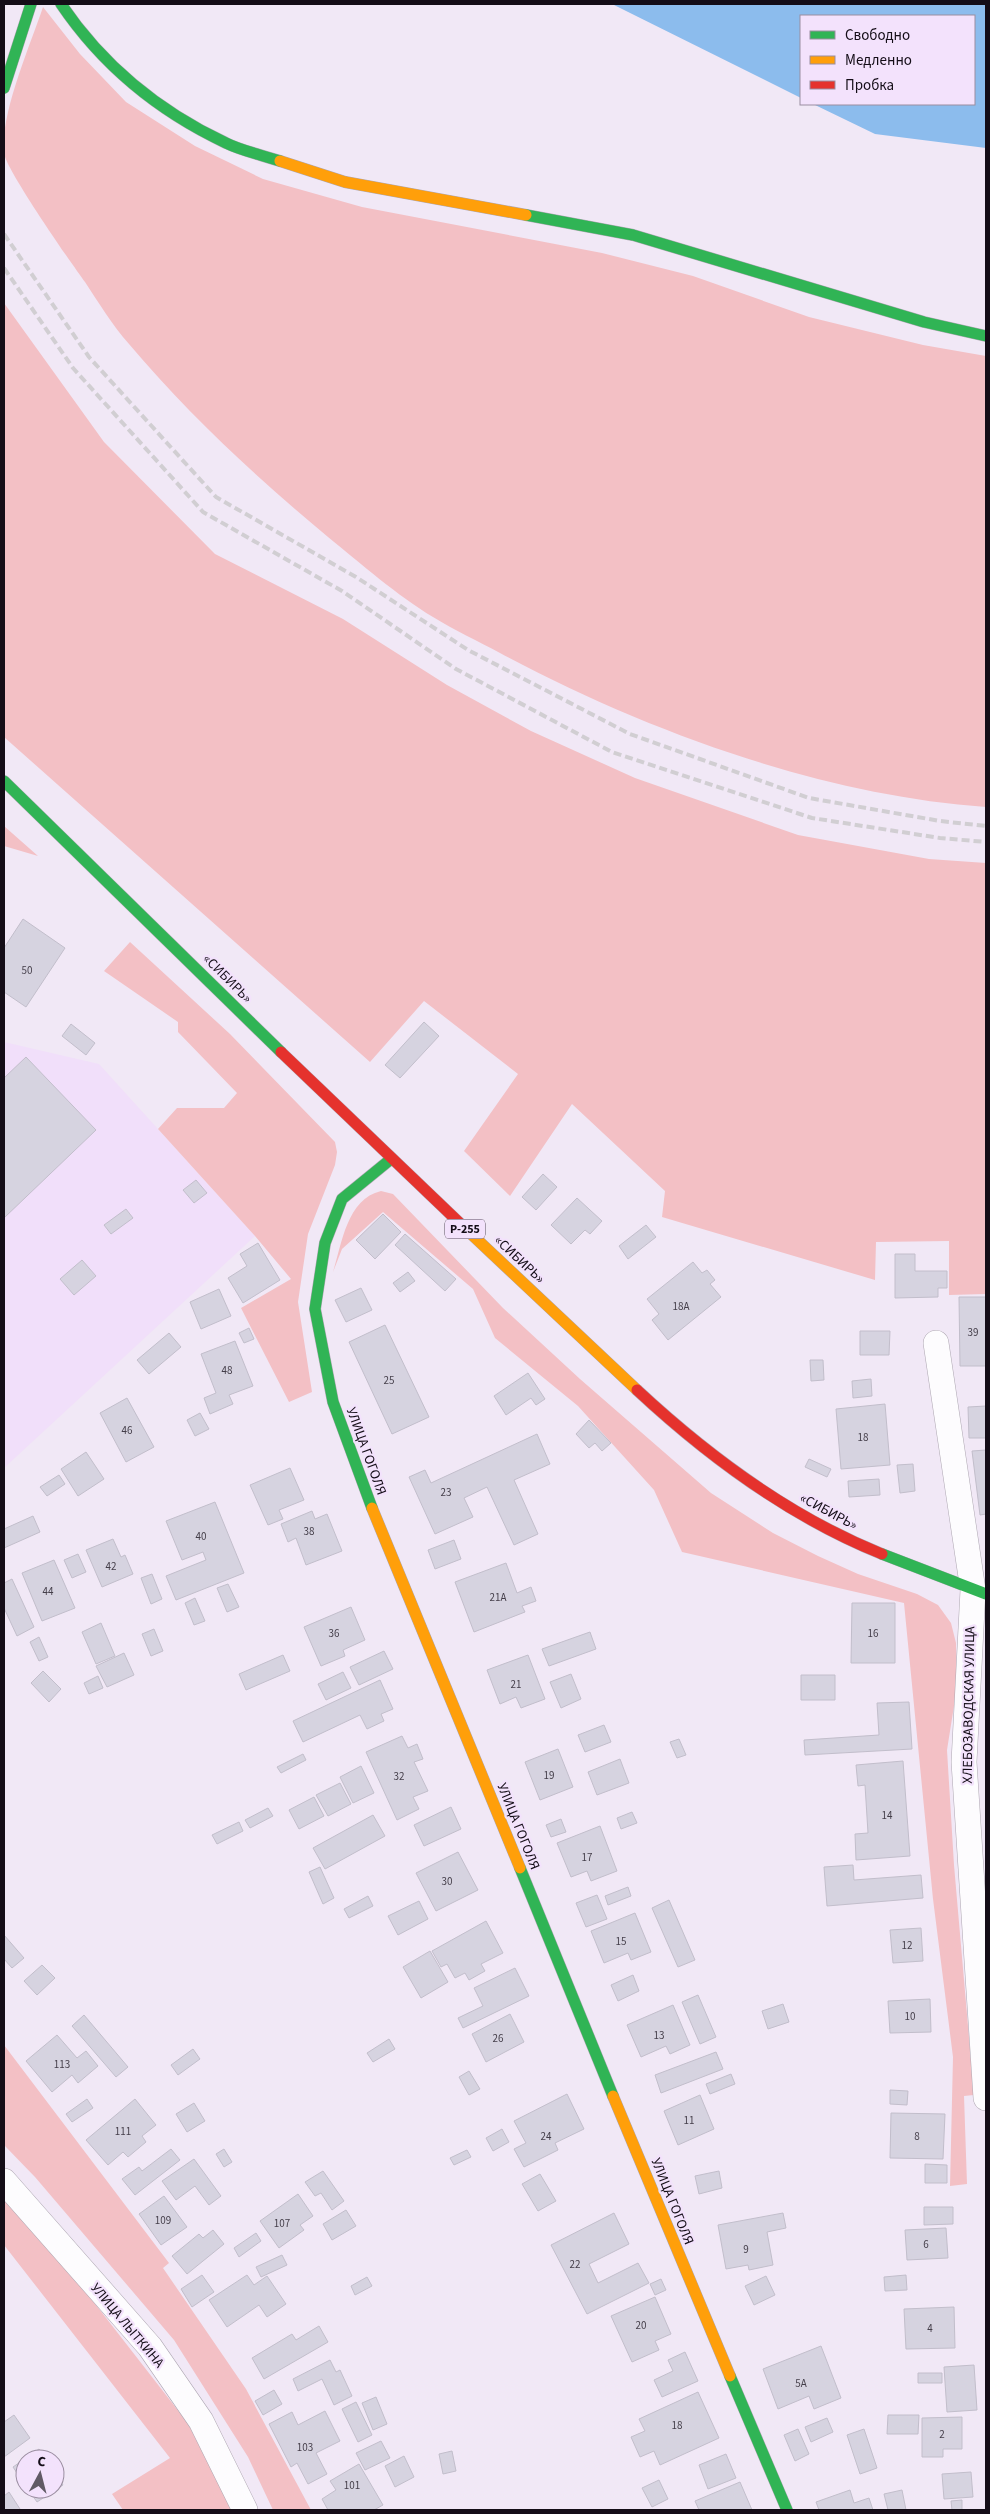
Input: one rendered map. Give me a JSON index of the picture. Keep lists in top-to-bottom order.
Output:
{
  "streets": {
    "main road": ["«СИБИРЬ»", "Р-255", "УЛИЦА ГОГОЛЯ"],
    "street": ["ХЛЕБОЗАВОДСКАЯ УЛИЦА", "УЛИЦА ЛЫТКИНА"]
  },
  "crossings": [
    ["«СИБИРЬ»", "УЛИЦА ГОГОЛЯ"],
    ["«СИБИРЬ»", "ХЛЕБОЗАВОДСКАЯ УЛИЦА"]
  ],
  "house_numbers": [
    "50",
    "18А",
    "39",
    "48",
    "25",
    "46",
    "18",
    "23",
    "38",
    "40",
    "42",
    "44",
    "21А",
    "36",
    "16",
    "21",
    "19",
    "32",
    "14",
    "17",
    "30",
    "15",
    "12",
    "10",
    "13",
    "26",
    "113",
    "11",
    "111",
    "24",
    "8",
    "109",
    "107",
    "6",
    "9",
    "22",
    "20",
    "4",
    "5А",
    "18",
    "2",
    "103",
    "101"
  ],
  "legend": ["Свободно", "Медленно", "Пробка"],
  "north": "top"
}
